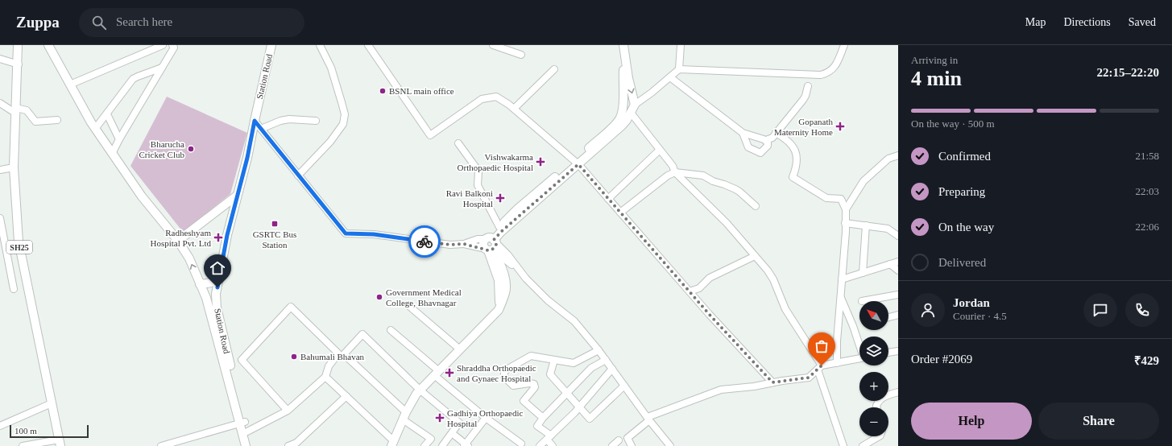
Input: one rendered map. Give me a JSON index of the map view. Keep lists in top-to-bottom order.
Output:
{
  "streets": {
    "main road": ["Station Road", "SH25"]
  },
  "places": {
    "other": [
      "BSNL main office",
      "Bharucha Cricket Club",
      "Government Medical College, Bhavnagar",
      "Bahumali Bhavan"
    ],
    "health": [
      "Gopanath Maternity Home",
      "Vishwakarma Orthopaedic Hospital",
      "Ravi Balkoni Hospital",
      "Radheshyam Hospital Pvt. Ltd",
      "Shraddha Orthopaedic and Gynaec Hospital",
      "Gadhiya Orthopaedic Hospital"
    ],
    "transit": ["GSRTC Bus Station"]
  },
  "scale_bar": "100 m",
  "north": "top left",
  "page": {
    "header": "Zuppa",
    "search": "Search here",
    "nav": ["Map", "Directions", "Saved"],
    "heading": ["4 min", "Arriving in", "22:15–22:20"],
    "panel": [
      "Jordan",
      "Courier · 4.5",
      "Order #2069",
      "₹429"
    ],
    "bar": "On the way · 500 m",
    "list": [
      ["Confirmed", "21:58"],
      ["Preparing", "22:03"],
      ["On the way", "22:06"],
      "Delivered"
    ],
    "map_buttons": ["+", "−"],
    "buttons": ["Help", "Share"],
    "scale": "100 m"
  }
}
